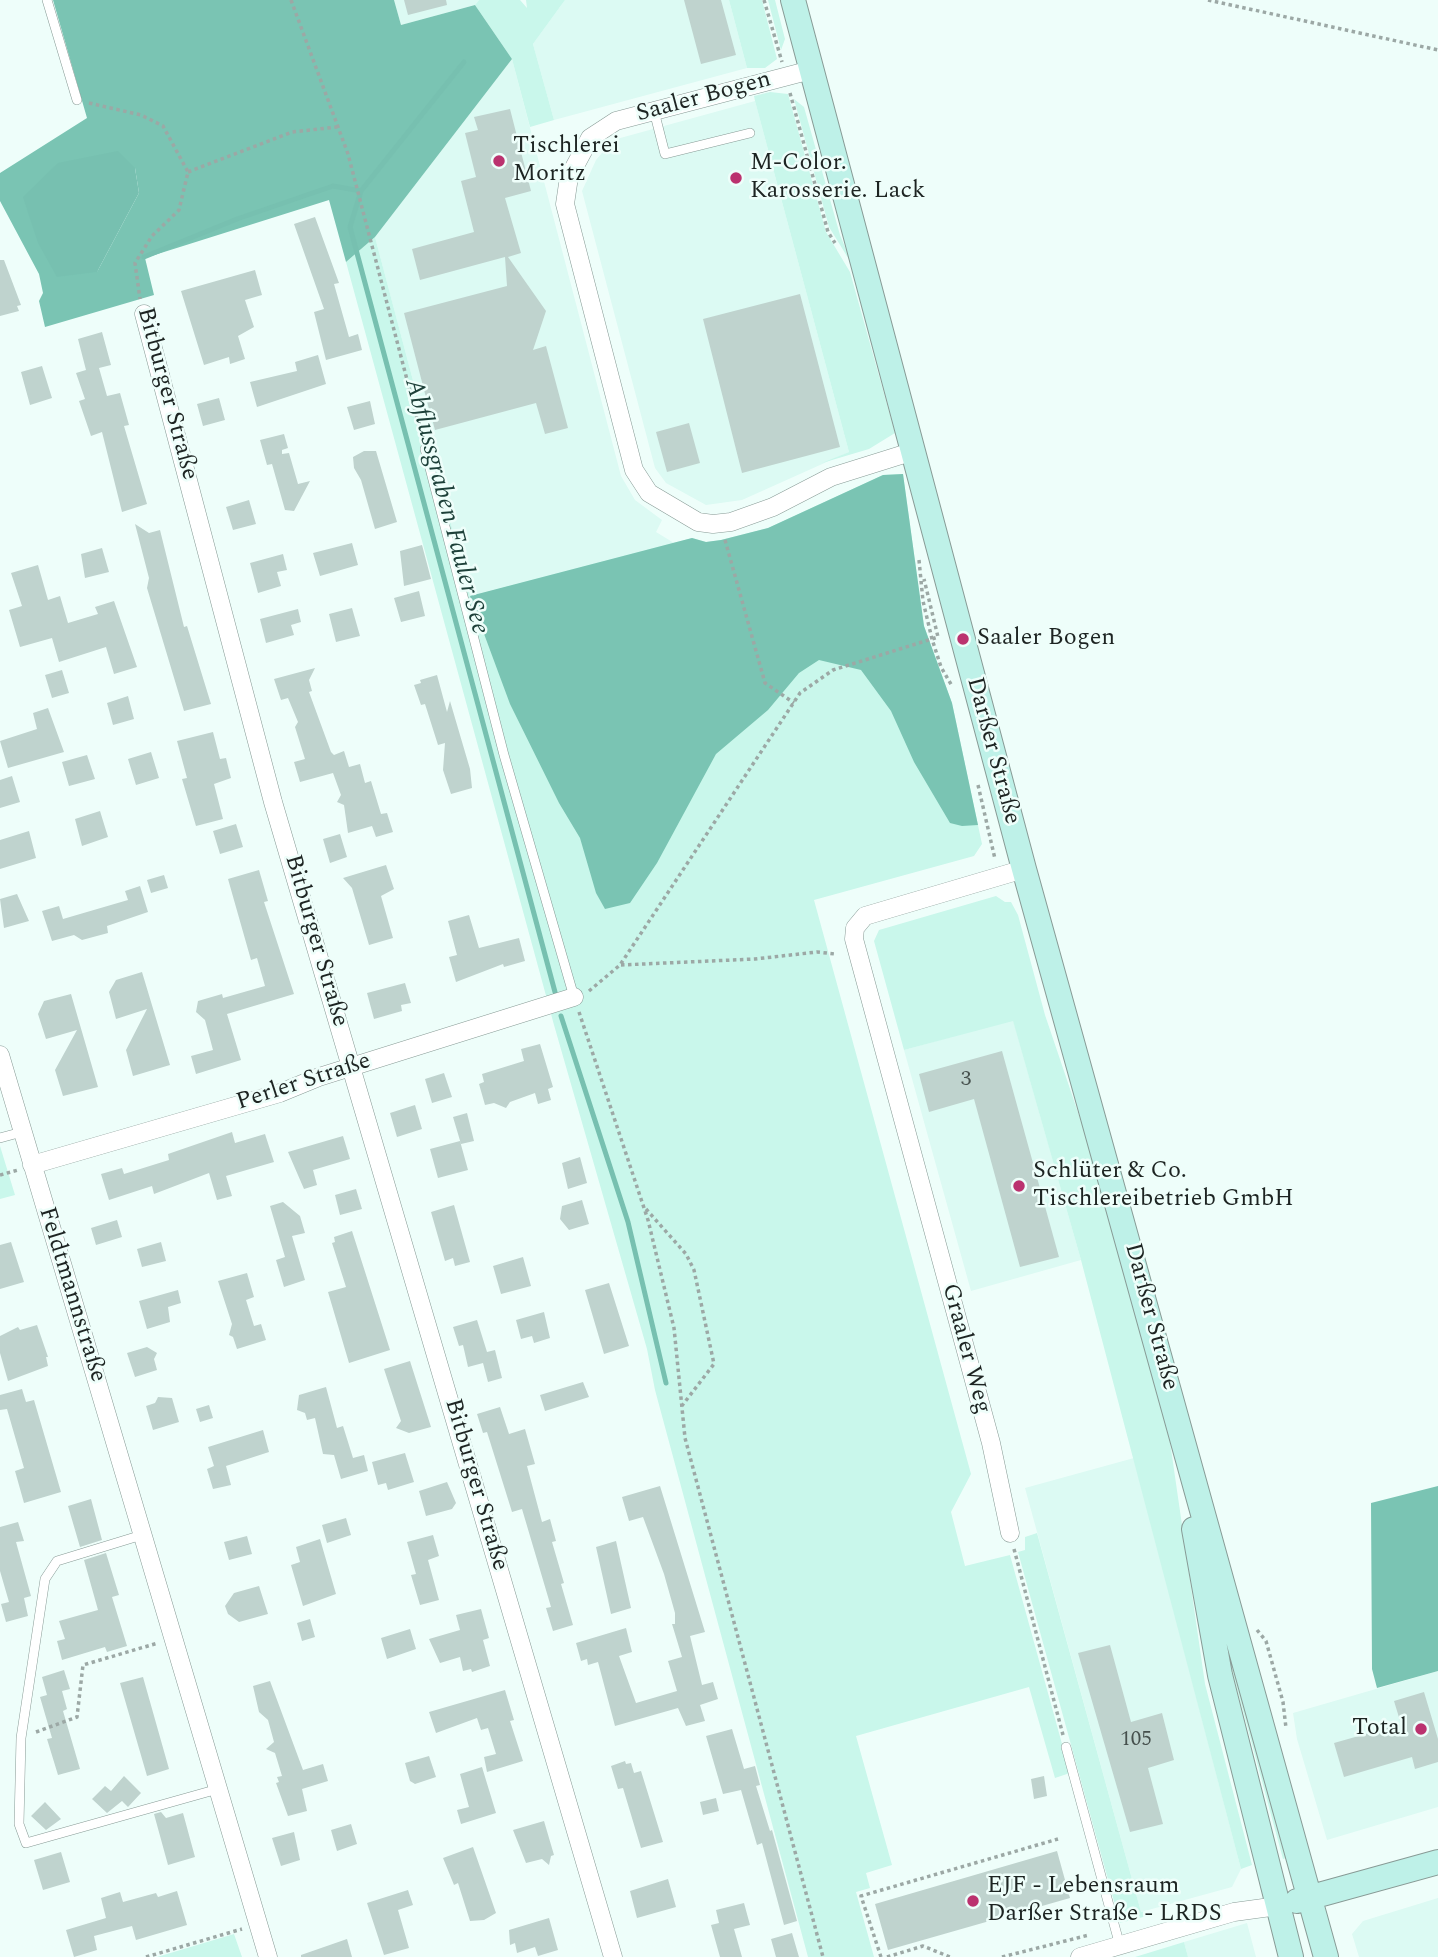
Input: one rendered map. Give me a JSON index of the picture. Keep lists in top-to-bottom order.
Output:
{
  "streets": {
    "main road": ["Darßer Straße"],
    "street": [
      "Saaler Bogen",
      "Bitburger Straße",
      "Perler Straße",
      "Feldtmannstraße",
      "Graaler Weg"
    ]
  },
  "crossings": [
    ["Saaler Bogen", "Darßer Straße"],
    ["Bitburger Straße", "Perler Straße"],
    ["Darßer Straße", "Graaler Weg"],
    ["Perler Straße", "Feldtmannstraße"]
  ],
  "water": ["Abflussgraben Fauler See"],
  "places": [
    "Tischlerei Moritz",
    "M-Color. Karosserie. Lack",
    "Saaler Bogen",
    "Schlüter & Co. Tischlereibetrieb GmbH",
    "Total",
    "EJF - Lebensraum Darßer Straße - LRDS"
  ],
  "house_numbers": ["3", "105"]
}
